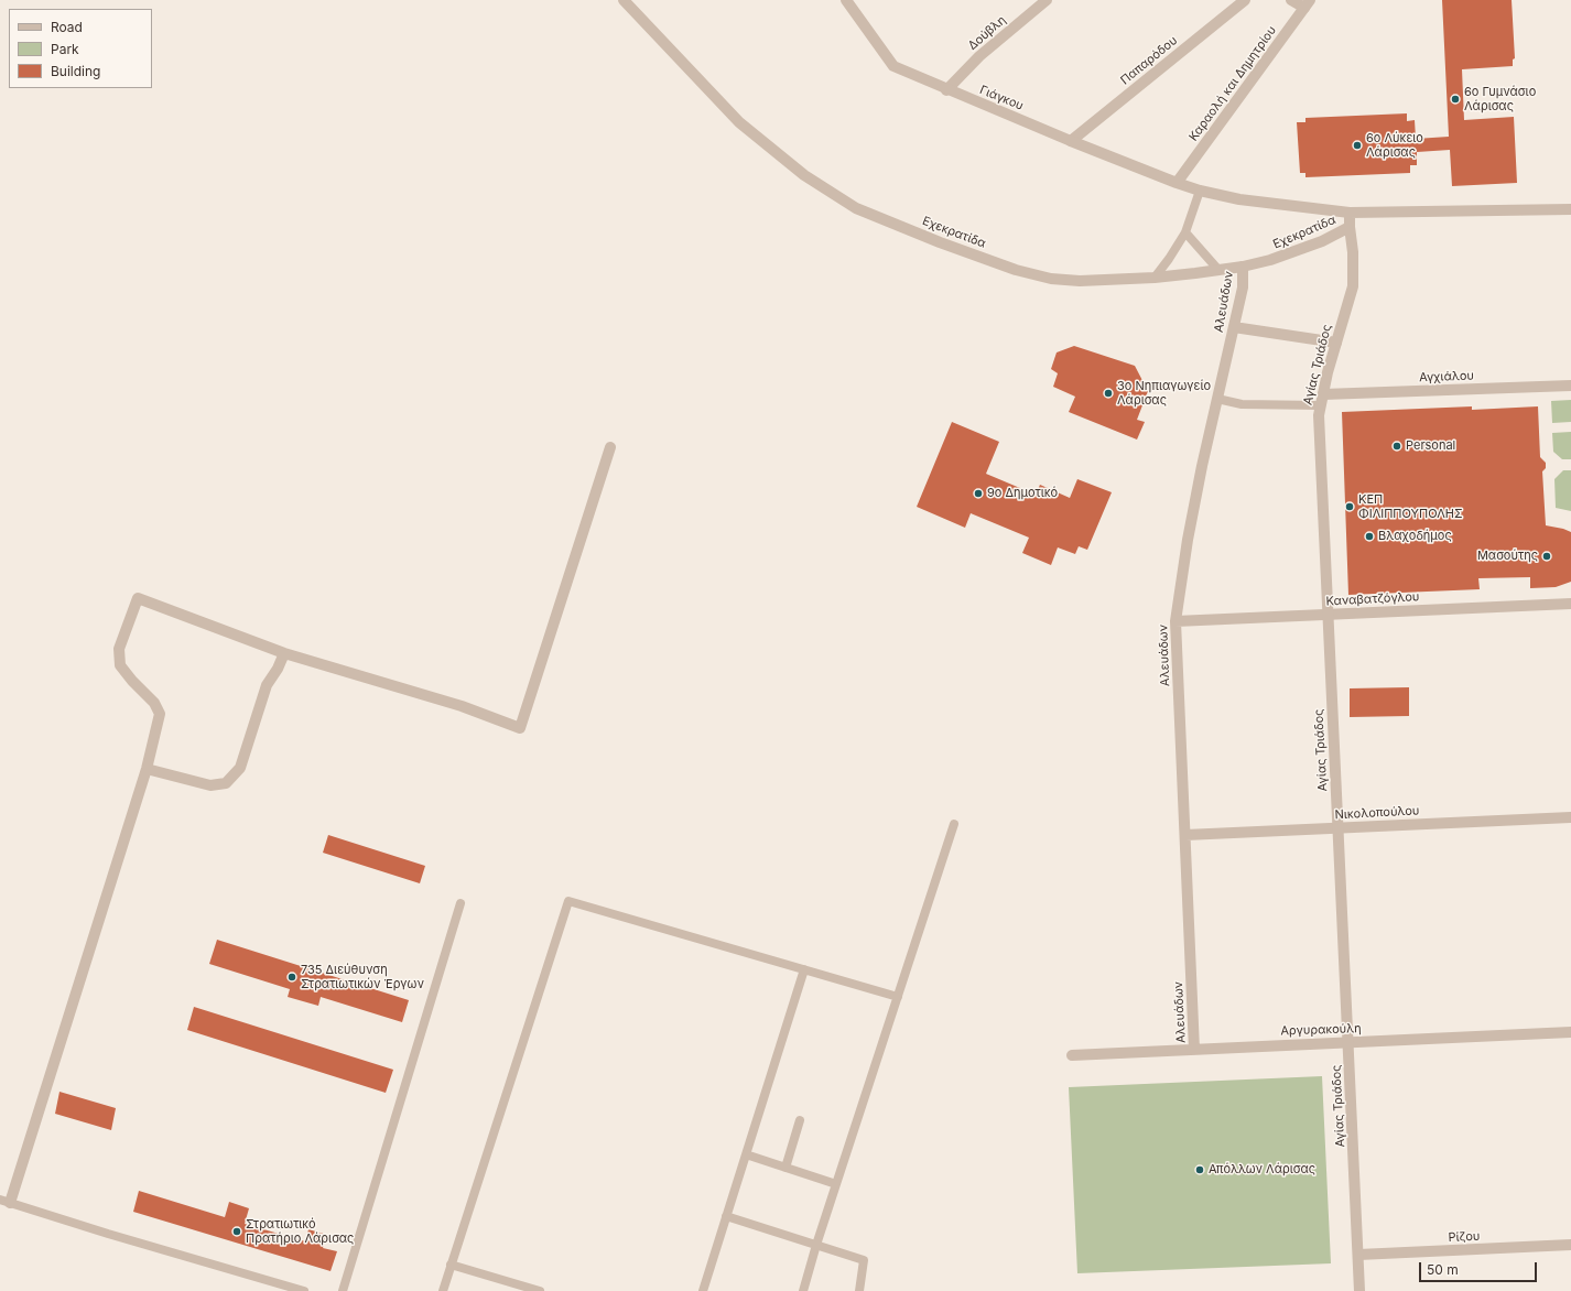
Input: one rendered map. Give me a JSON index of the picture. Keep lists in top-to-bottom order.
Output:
{
  "streets": {
    "street": [
      "Δούβλη",
      "Παπαρόδου",
      "Καραολή και Δημητρίου",
      "Γιάγκου",
      "Εχεκρατίδα",
      "Αλευάδων",
      "Αγίας Τριάδος",
      "Αγχιάλου",
      "Καναβατζόγλου",
      "Νικολοπούλου",
      "Αργυρακούλη",
      "Ρίζου"
    ]
  },
  "crossings": [
    ["Δούβλη", "Γιάγκου"],
    ["Παπαρόδου", "Γιάγκου"],
    ["Καραολή και Δημητρίου", "Γιάγκου"],
    ["Γιάγκου", "Αγίας Τριάδος"],
    ["Εχεκρατίδα", "Αλευάδων"],
    ["Εχεκρατίδα", "Αγίας Τριάδος"],
    ["Αλευάδων", "Καναβατζόγλου"],
    ["Αλευάδων", "Νικολοπούλου"],
    ["Αλευάδων", "Αργυρακούλη"],
    ["Αγίας Τριάδος", "Αγχιάλου"],
    ["Αγίας Τριάδος", "Καναβατζόγλου"],
    ["Αγίας Τριάδος", "Νικολοπούλου"],
    ["Αγίας Τριάδος", "Αργυρακούλη"],
    ["Αγίας Τριάδος", "Ρίζου"]
  ],
  "places": [
    "6ο Γυμνάσιο Λάρισας",
    "6ο Λύκειο Λάρισας",
    "3o Νηπιαγωγείο Λάρισας",
    "Personal",
    "9ο Δημοτικό",
    "ΚΕΠ ΦΙΛΙΠΠΟΥΠΟΛΗΣ",
    "Βλαχοδήμος",
    "Μασούτης",
    "735 Διεύθυνση Στρατιωτικών Έργων",
    "Απόλλων Λάρισας",
    "Στρατιωτικό Πρατήριο Λάρισας"
  ],
  "legend": ["Road", "Park", "Building"],
  "scale_bar": "50 m"
}
